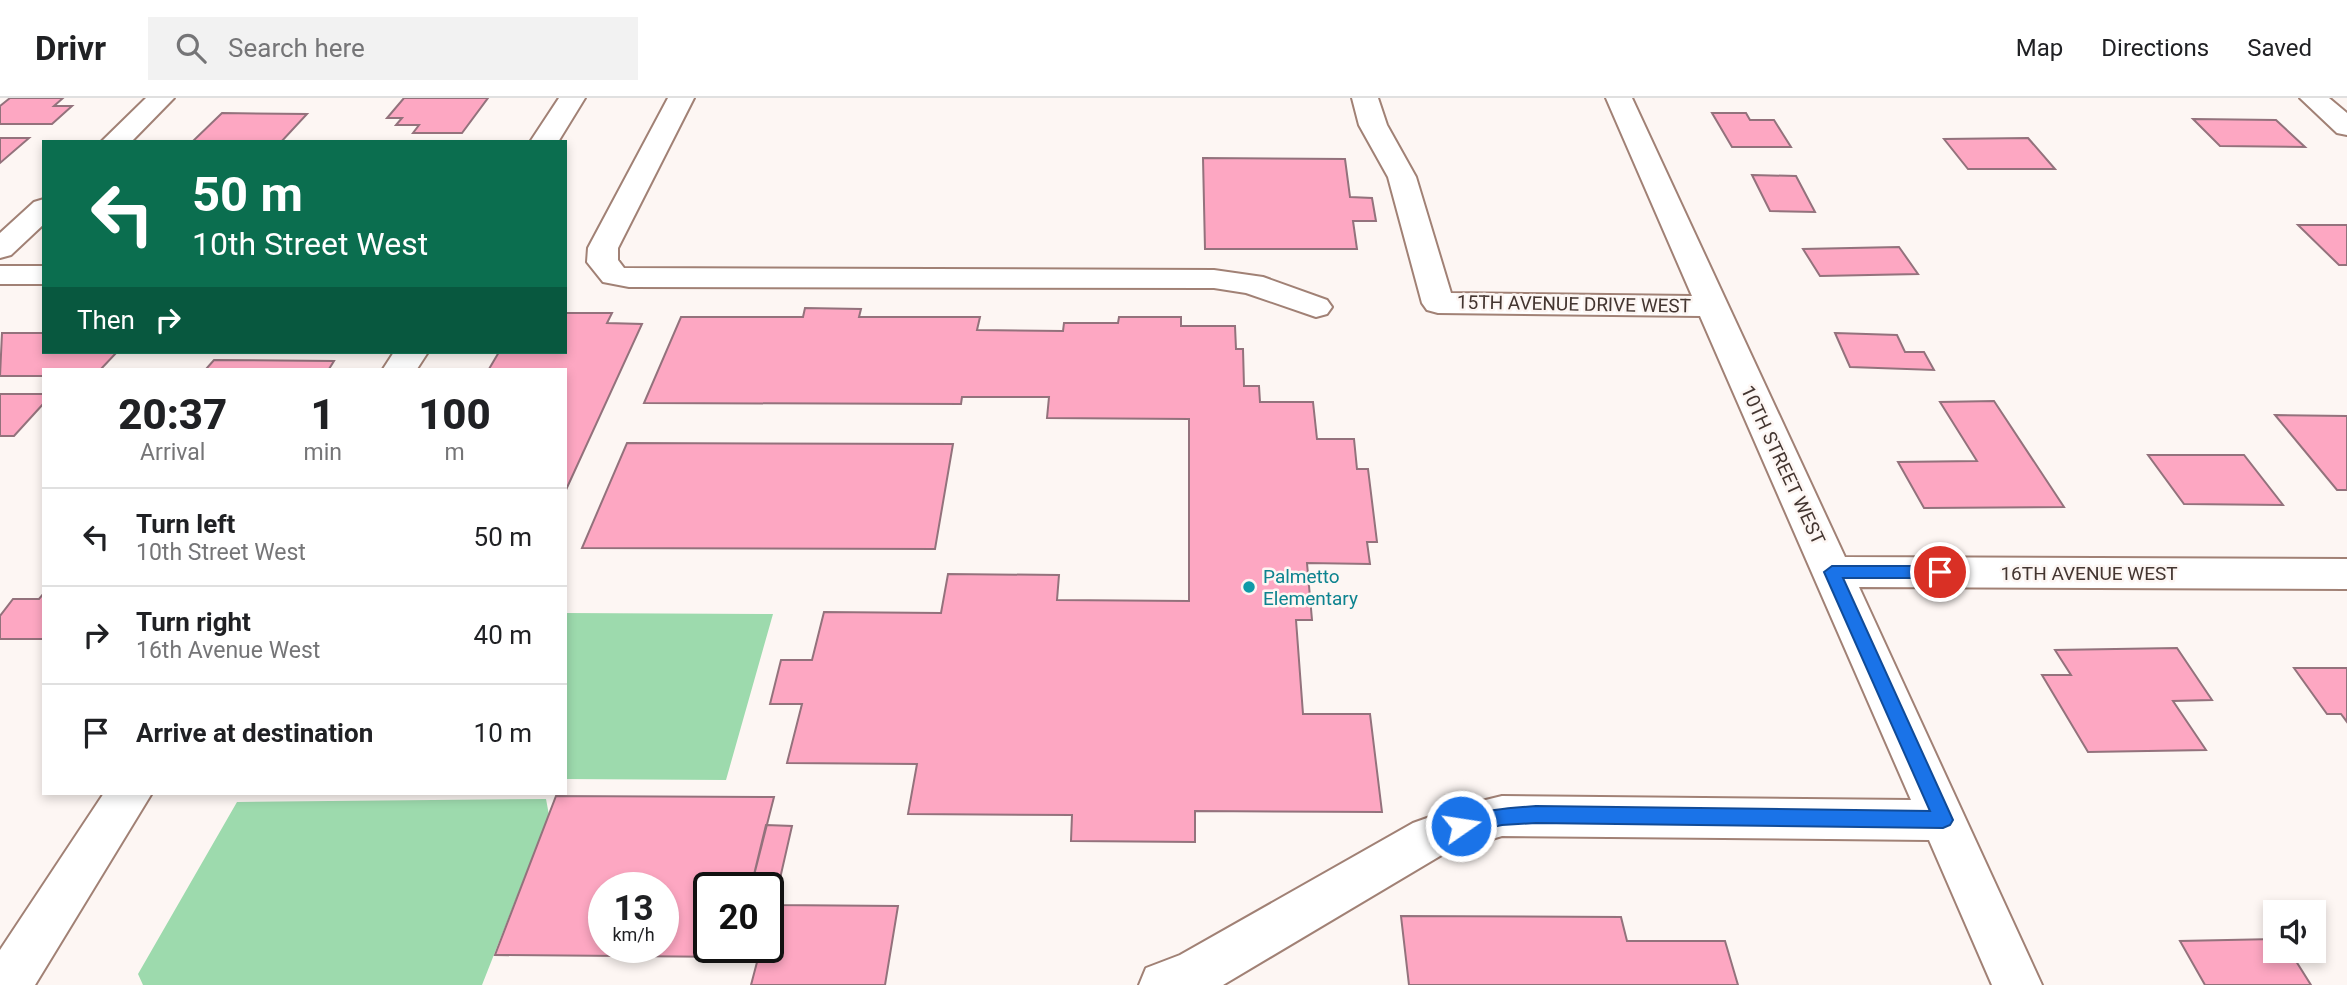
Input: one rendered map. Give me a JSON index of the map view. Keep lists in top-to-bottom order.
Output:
{
  "streets": {
    "street": ["15TH AVENUE DRIVE WEST", "10TH STREET WEST", "16TH AVENUE WEST"]
  },
  "crossings": [
    ["15TH AVENUE DRIVE WEST", "10TH STREET WEST"],
    ["10TH STREET WEST", "16TH AVENUE WEST"]
  ],
  "places": ["Palmetto Elementary"],
  "page": {
    "header": "Drivr",
    "search": "Search here",
    "nav": ["Map", "Directions", "Saved"],
    "turn": ["50 m", "10th Street West"],
    "then": "Then",
    "eta": [
      "20:37",
      "Arrival",
      "1",
      "min",
      "100",
      "m"
    ],
    "list": [
      {
        "name": "Turn left",
        "note": "10th Street West",
        "value": "50 m"
      },
      {
        "name": "Turn right",
        "note": "16th Avenue West",
        "value": "40 m"
      },
      {
        "name": "Arrive at destination",
        "value": "10 m"
      }
    ],
    "speed": "13 km/h",
    "limit": "20"
  }
}
